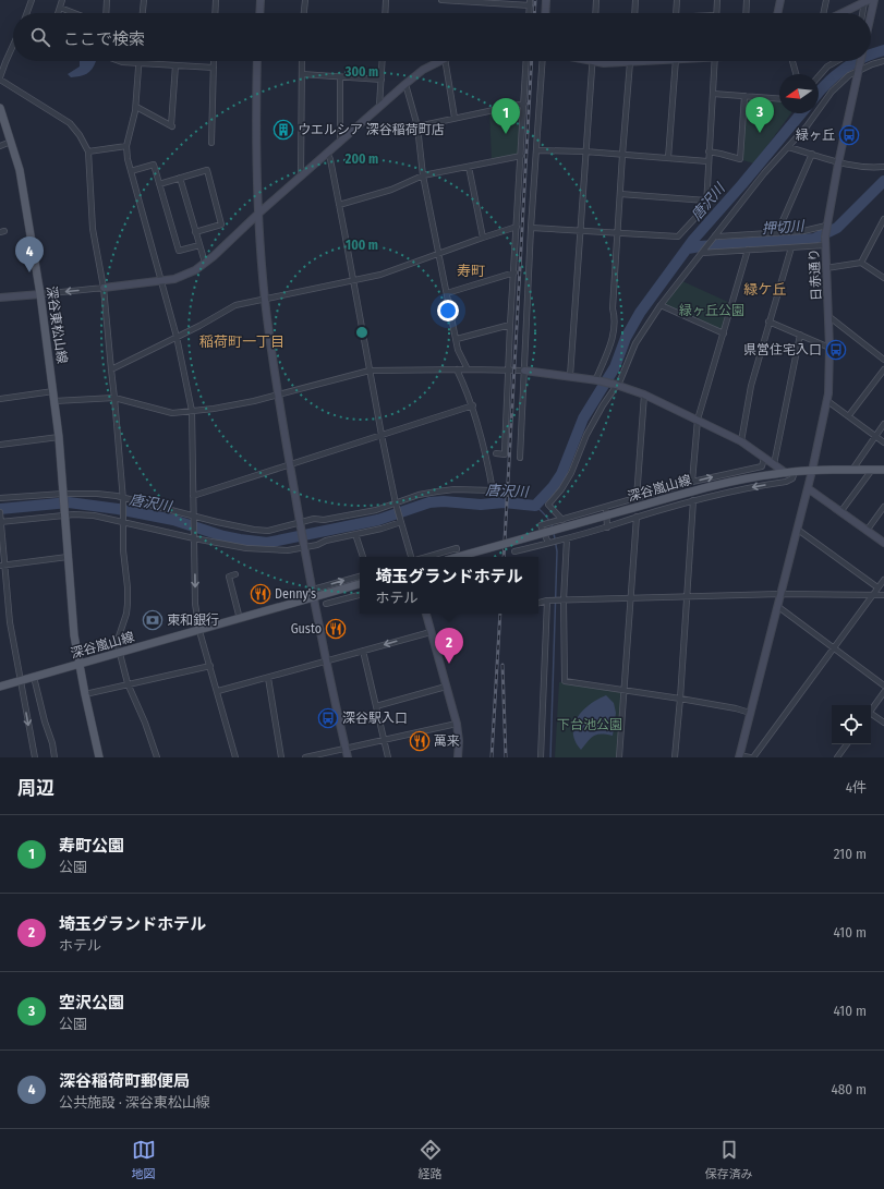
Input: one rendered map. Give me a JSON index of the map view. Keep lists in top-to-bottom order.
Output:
{
  "streets": {
    "main road": ["深谷東松山線", "深谷嵐山線"],
    "street": ["日赤通り"]
  },
  "crossings": [
    ["日赤通り", "深谷嵐山線"]
  ],
  "districts": ["寿町", "緑ケ丘", "稲荷町一丁目"],
  "water": ["唐沢川", "押切川"],
  "parks": ["緑ヶ丘公園", "下台池公園"],
  "places": {
    "building": ["ウエルシア 深谷稲荷町店"],
    "bus stop": ["緑ヶ丘", "県営住宅入口", "深谷駅入口"],
    "restaurant": ["Denny's", "Gusto", "萬来"],
    "bank": ["東和銀行"]
  },
  "north": "left",
  "page": {
    "search": "ここで検索",
    "pins": [
      "3",
      "1",
      "4",
      "2"
    ],
    "popup": ["埼玉グランドホテル", "ホテル"],
    "heading": ["周辺", "4件"],
    "list": [
      {
        "mark": "1",
        "name": "寿町公園",
        "note": "公園",
        "value": "210 m"
      },
      {
        "mark": "2",
        "name": "埼玉グランドホテル",
        "note": "ホテル",
        "value": "410 m"
      },
      {
        "mark": "3",
        "name": "空沢公園",
        "note": "公園",
        "value": "410 m"
      },
      {
        "mark": "4",
        "name": "深谷稲荷町郵便局",
        "note": "公共施設 · 深谷東松山線",
        "value": "480 m"
      }
    ],
    "nav": ["地図", "経路", "保存済み"]
  },
  "rings": ["300 m", "200 m", "100 m"]
}
